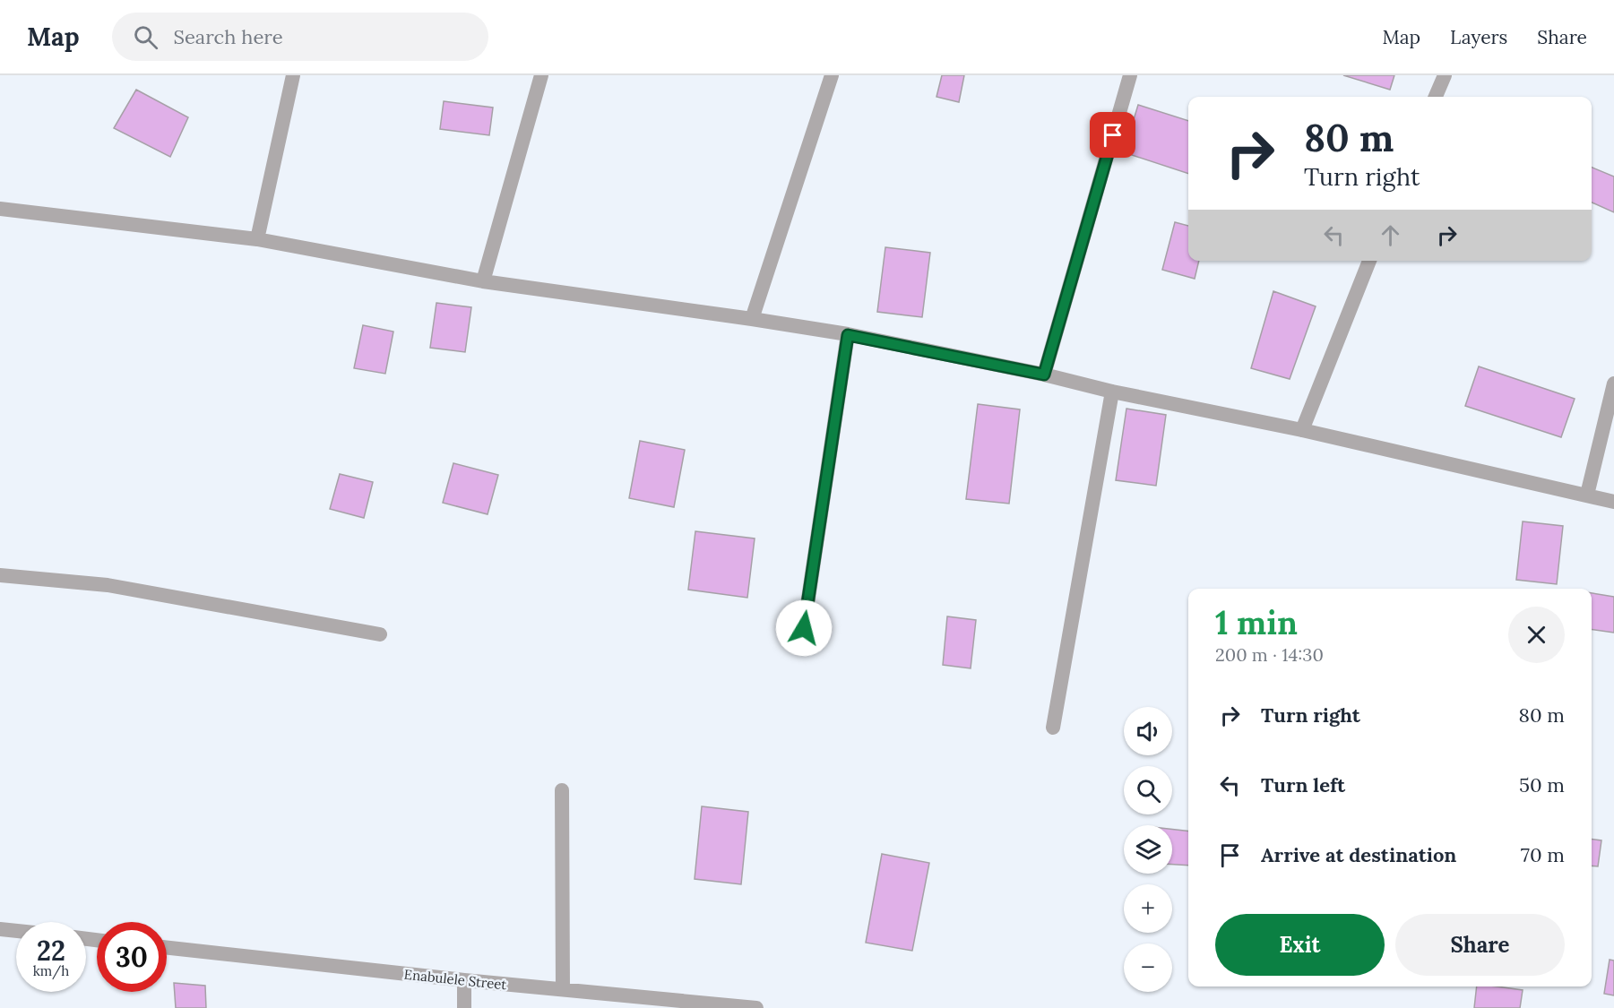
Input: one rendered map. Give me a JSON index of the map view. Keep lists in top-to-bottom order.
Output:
{
  "streets": {
    "street": ["Enabulele Street"]
  },
  "page": {
    "header": "Map",
    "search": "Search here",
    "nav": ["Map", "Layers", "Share"],
    "turn": ["80 m", "Turn right"],
    "heading": ["1 min", "200 m · 14:30"],
    "list": [
      {
        "name": "Turn right",
        "value": "80 m"
      },
      {
        "name": "Turn left",
        "value": "50 m"
      },
      {
        "name": "Arrive at destination",
        "value": "70 m"
      }
    ],
    "map_buttons": ["+", "−"],
    "buttons": ["Exit", "Share"],
    "speed": "22 km/h",
    "limit": "30"
  }
}
